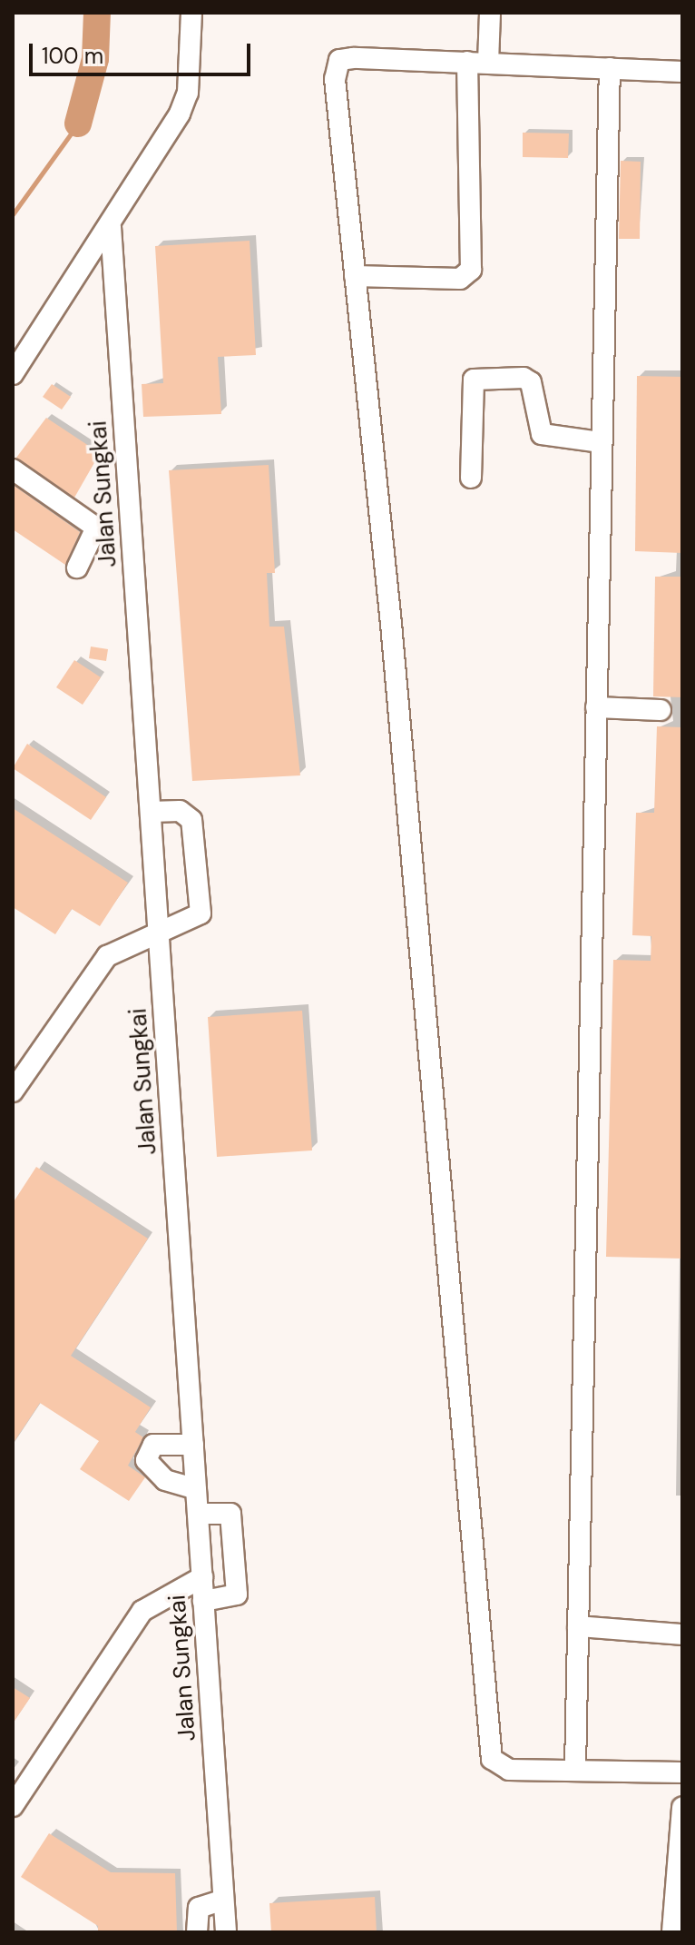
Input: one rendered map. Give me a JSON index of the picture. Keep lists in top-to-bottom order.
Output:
{
  "streets": {
    "street": ["Jalan Sungkai"]
  },
  "scale_bar": "100 m"
}
